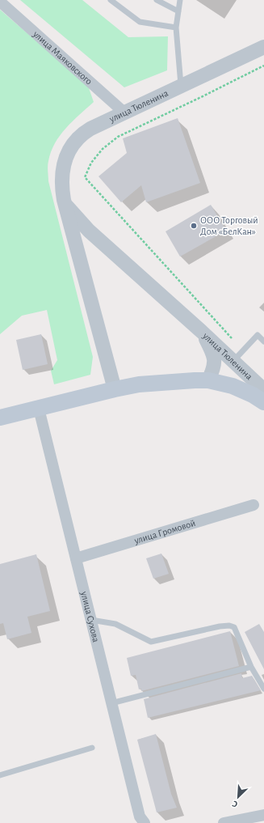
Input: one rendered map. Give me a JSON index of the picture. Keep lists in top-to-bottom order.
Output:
{
  "streets": {
    "main road": ["улица Тюленина"],
    "street": ["улица Маяковского", "улица Громовой", "улица Сухова"]
  },
  "crossings": [
    ["улица Маяковского", "улица Тюленина"],
    ["улица Тюленина", "улица Сухова"],
    ["улица Громовой", "улица Сухова"]
  ],
  "places": ["ООО Торговый Дом «БелКан»"],
  "north": "bottom left"
}
